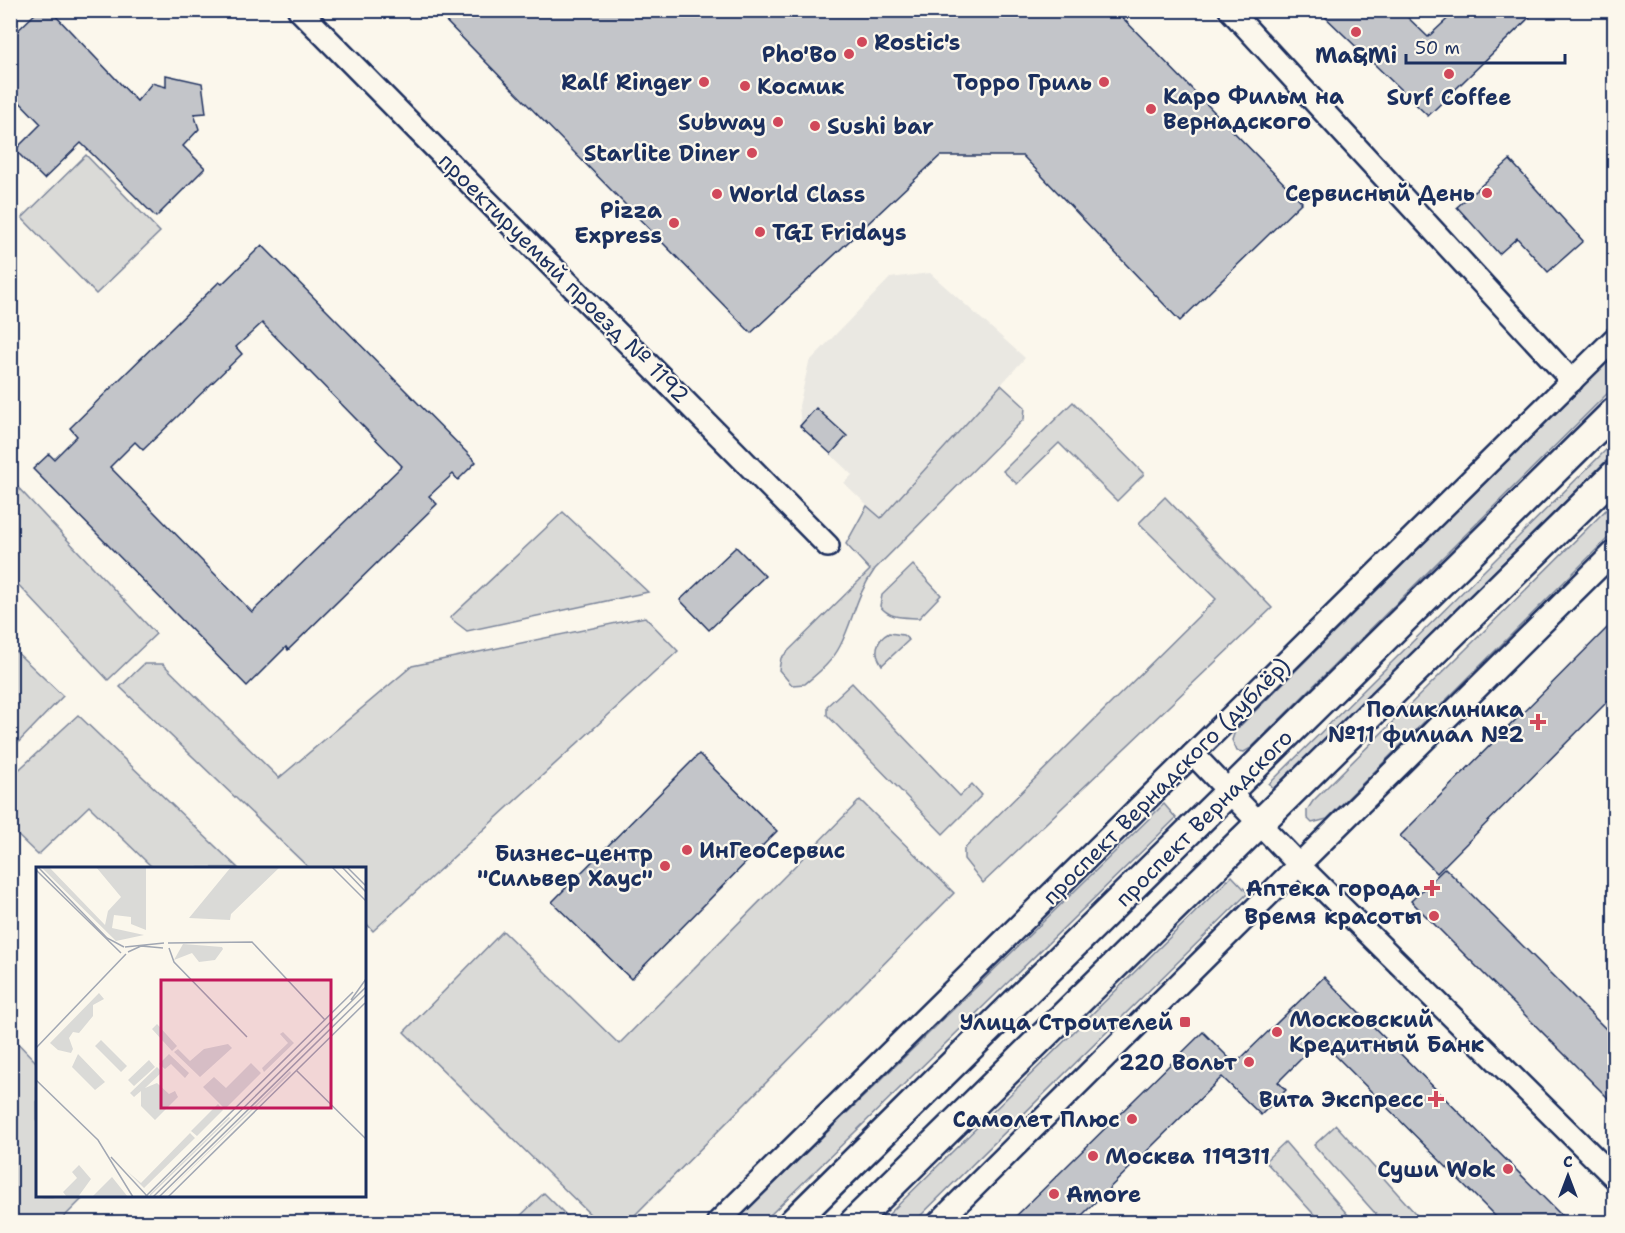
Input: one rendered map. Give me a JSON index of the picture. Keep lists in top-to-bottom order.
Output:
{
  "streets": {
    "main road": ["проспект Вернадского"],
    "street": ["проектируемый проезд № 1192", "проспект Вернадского (дублёр)"]
  },
  "places": {
    "other": [
      "Ma&Mi",
      "Rostic's",
      "Pho'Bo",
      "Surf Coffee",
      "Ralf Ringer",
      "Торро Гриль",
      "Космик",
      "Каро Фильм на Вернадского",
      "Subway",
      "Sushi bar",
      "Starlite Diner",
      "Сервисный День",
      "World Class",
      "Pizza Express",
      "TGI Fridays",
      "ИнГеоСервис",
      "Бизнес-центр \"Сильвер Хаус\"",
      "Время красоты",
      "Московский Кредитный Банк",
      "220 Вольт",
      "Самолет Плюс",
      "Москва 119311",
      "Суши Wok",
      "Amore"
    ],
    "health": ["Поликлиника №11 филиал №2", "Аптека города", "Вита Экспресс"],
    "transit": ["Улица Строителей"]
  },
  "scale_bar": "50 m",
  "north": "top"
}
